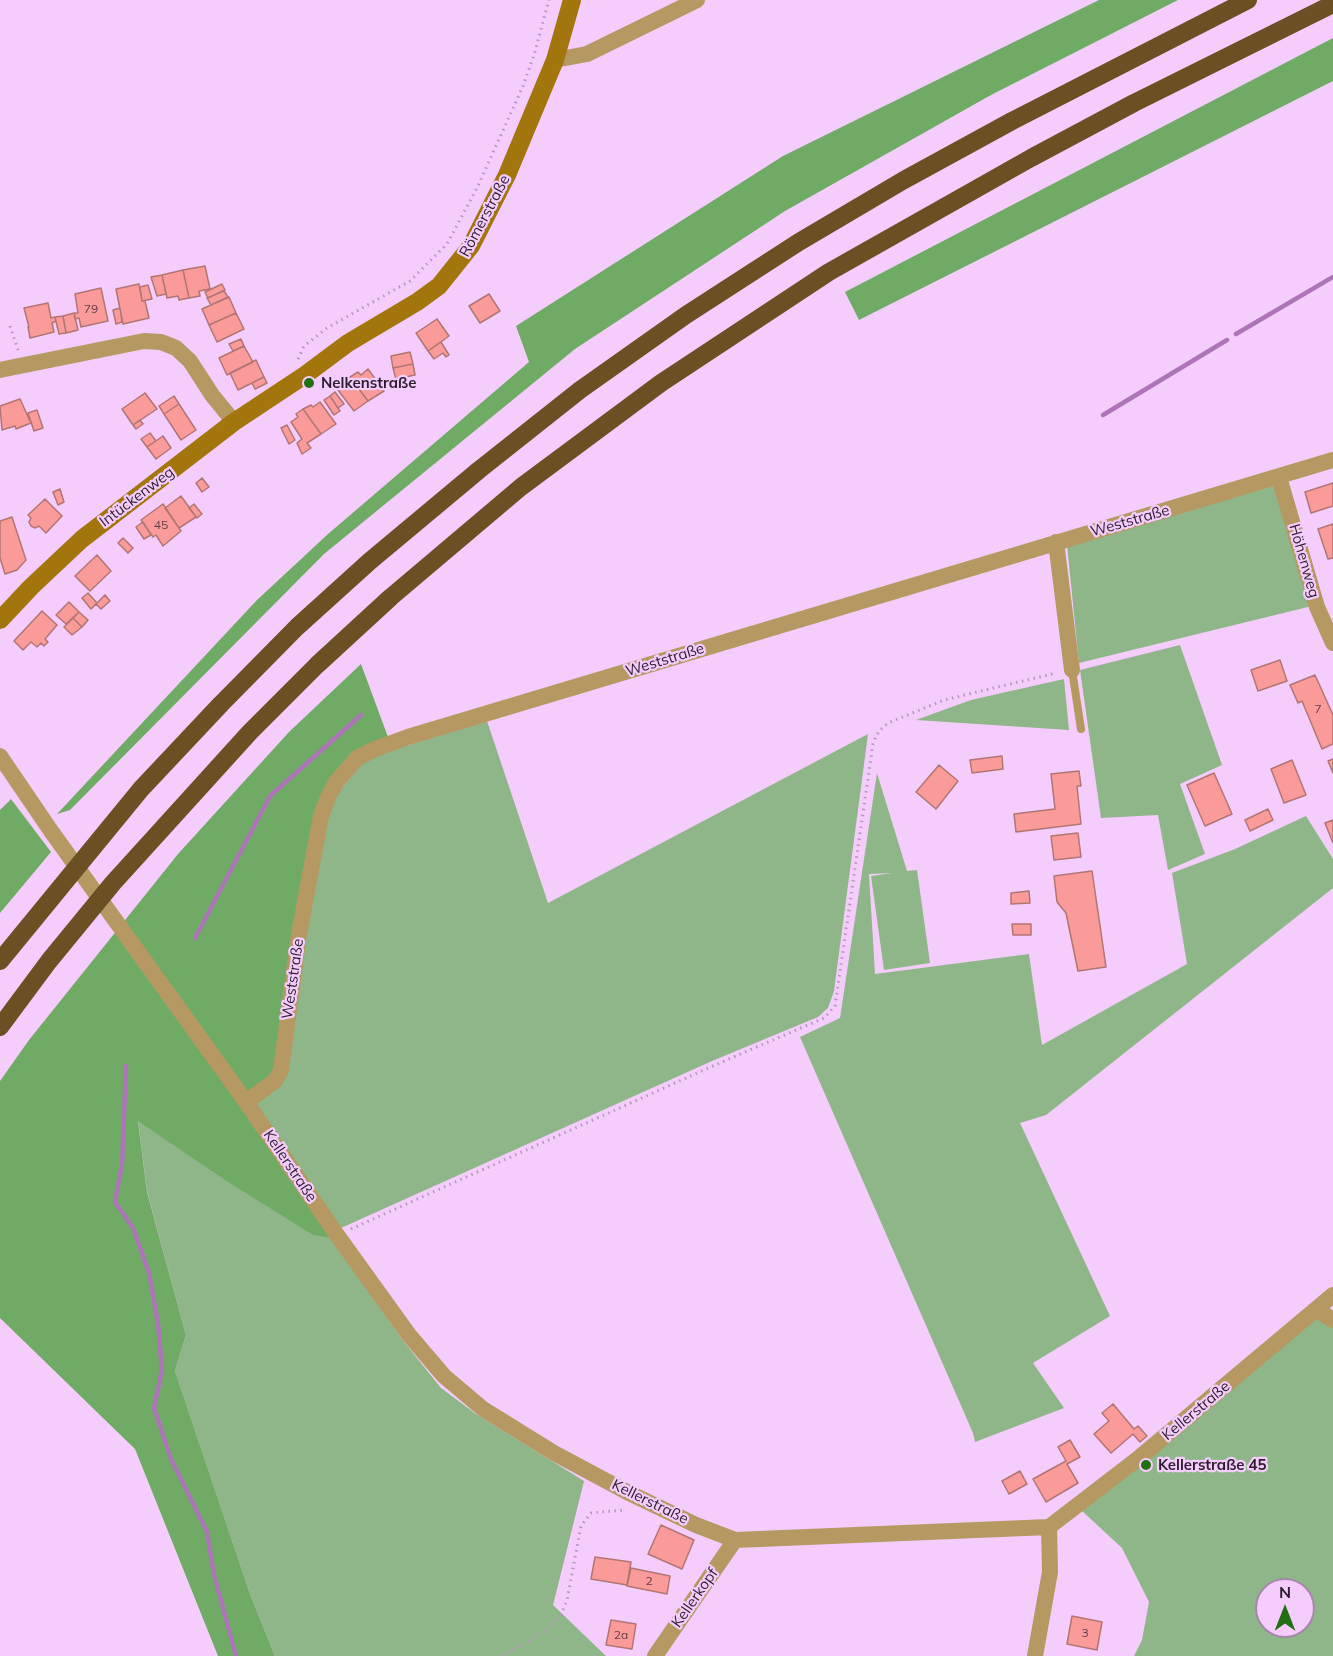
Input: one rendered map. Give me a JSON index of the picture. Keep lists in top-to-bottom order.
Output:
{
  "streets": {
    "street": [
      "Römerstraße",
      "Intückenweg",
      "Weststraße",
      "Höhenweg",
      "Kellerstraße",
      "Kellerkopf"
    ]
  },
  "crossings": [
    ["Römerstraße", "Intückenweg"],
    ["Weststraße", "Höhenweg"],
    ["Weststraße", "Kellerstraße"],
    ["Kellerstraße", "Kellerkopf"]
  ],
  "places": ["Nelkenstraße", "Kellerstraße 45"],
  "house_numbers": [
    "79",
    "45",
    "7",
    "2",
    "3",
    "2a"
  ],
  "north": "top"
}
